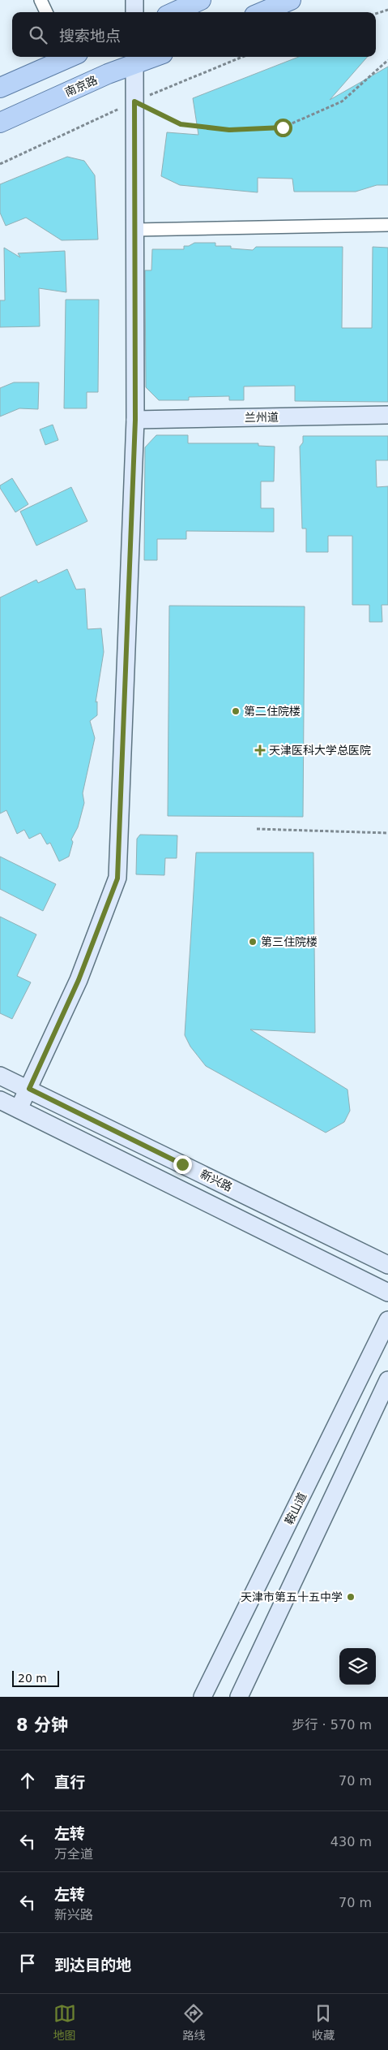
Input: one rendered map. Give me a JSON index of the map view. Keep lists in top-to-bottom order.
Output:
{
  "streets": {
    "main road": [
      "南京路",
      "兰州道",
      "新兴路",
      "鞍山道"
    ]
  },
  "places": {
    "other": ["第二住院楼", "第三住院楼", "天津市第五十五中学"],
    "health": ["天津医科大学总医院"]
  },
  "scale_bar": "20 m",
  "page": {
    "search": "搜索地点",
    "scale": "20 m",
    "heading": ["8 分钟", "步行 · 570 m"],
    "list": [
      ["直行", "70 m"],
      ["左转", "万全道", "430 m"],
      ["左转", "新兴路", "70 m"],
      "到达目的地"
    ],
    "nav": ["地图", "路线", "收藏"]
  }
}
